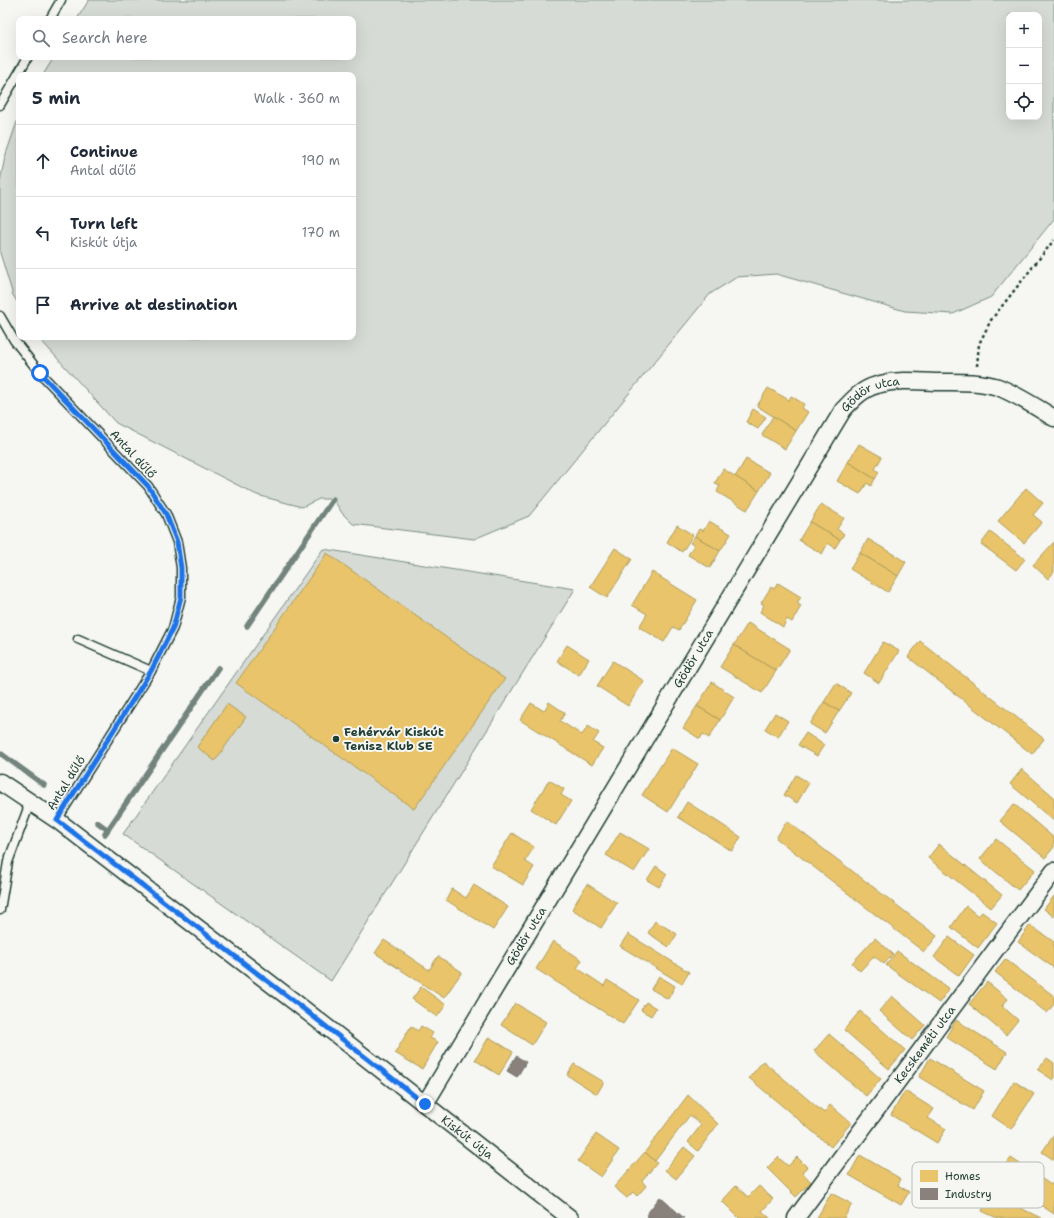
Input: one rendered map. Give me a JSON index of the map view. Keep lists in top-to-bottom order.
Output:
{
  "streets": {
    "street": ["Gödör utca", "Kecskeméti utca", "Kiskút útja"],
    "lane": ["Antal dűlő"]
  },
  "crossings": [
    ["Gödör utca", "Kiskút útja"],
    ["Antal dűlő", "Kiskút útja"]
  ],
  "places": ["Fehérvár Kiskút Tenisz Klub SE"],
  "legend": ["Homes", "Industry"],
  "page": {
    "map_buttons": ["+", "−"],
    "search": "Search here",
    "heading": ["5 min", "Walk · 360 m"],
    "list": [
      ["Continue", "Antal dűlő", "190 m"],
      ["Turn left", "Kiskút útja", "170 m"],
      "Arrive at destination"
    ]
  }
}
